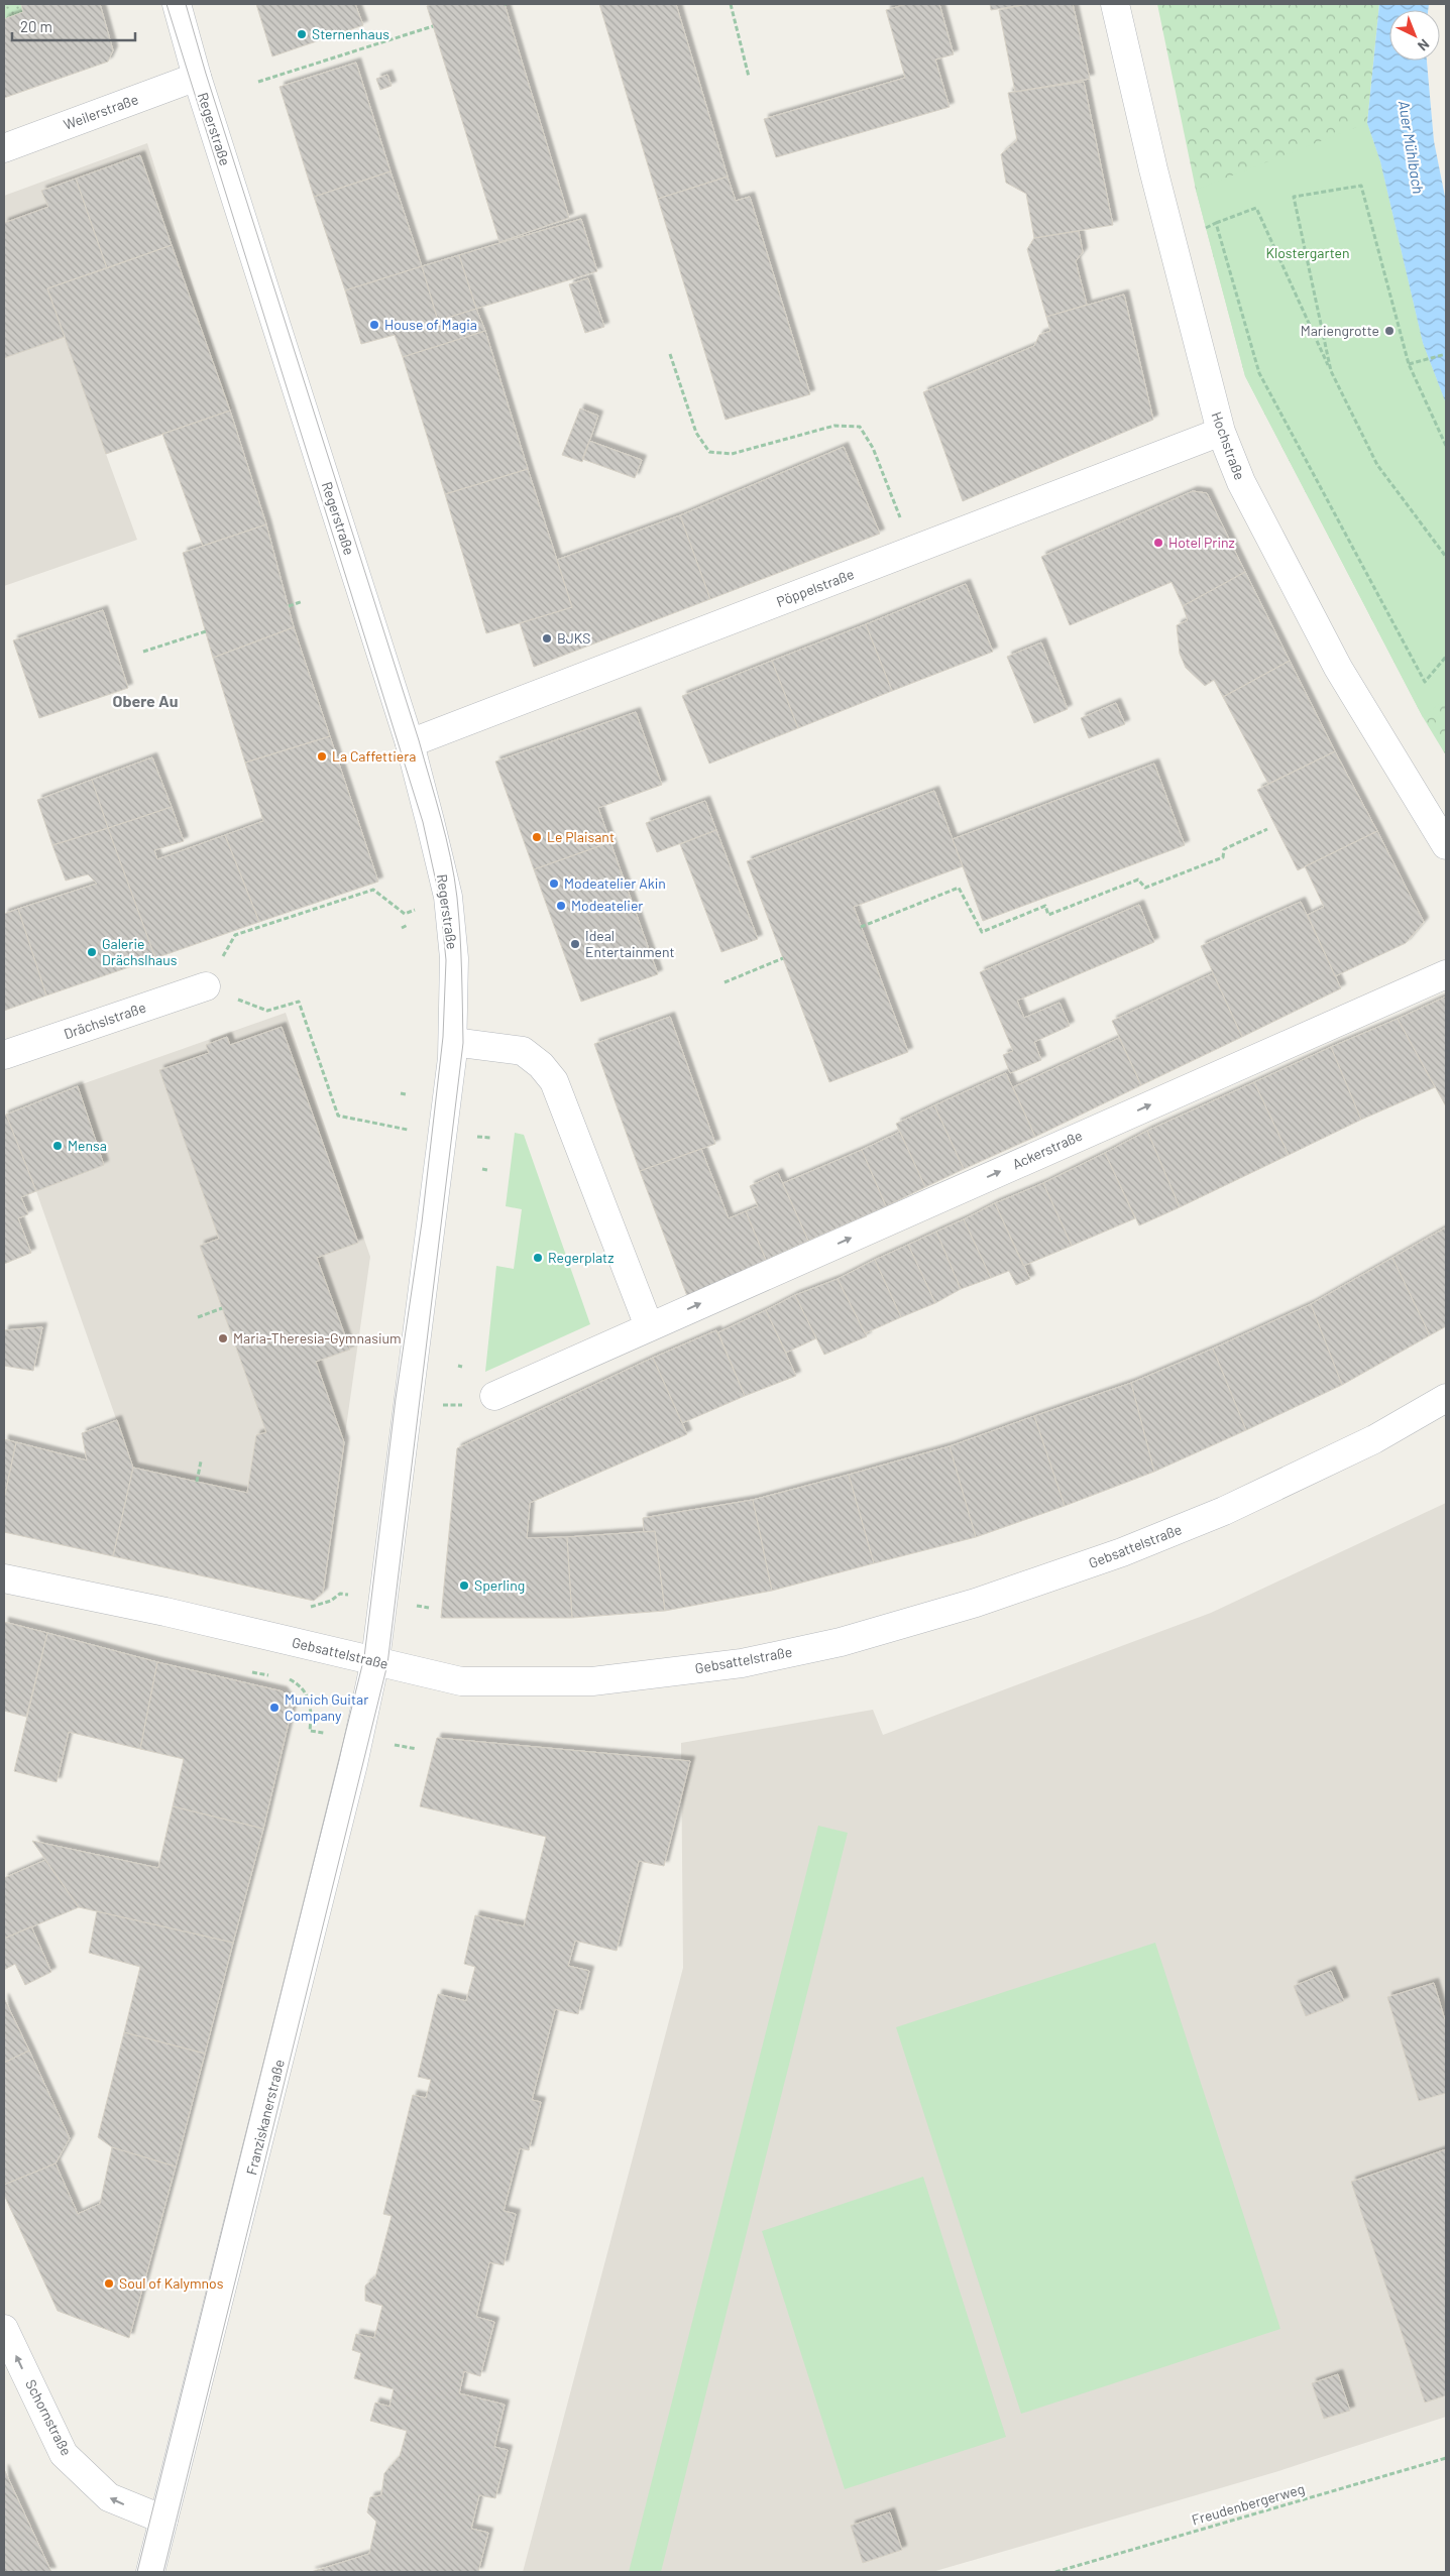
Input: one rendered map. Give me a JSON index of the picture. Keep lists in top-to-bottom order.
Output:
{
  "streets": {
    "street": [
      "Weilerstraße",
      "Regerstraße",
      "Hochstraße",
      "Pöppelstraße",
      "Drächslstraße",
      "Ackerstraße",
      "Gebsattelstraße",
      "Franziskanerstraße",
      "Schornstraße"
    ],
    "path": ["Freudenbergerweg"]
  },
  "crossings": [
    ["Weilerstraße", "Regerstraße"],
    ["Regerstraße", "Pöppelstraße"],
    ["Hochstraße", "Pöppelstraße"],
    ["Gebsattelstraße", "Franziskanerstraße"],
    ["Franziskanerstraße", "Schornstraße"]
  ],
  "one_way": ["Ackerstraße", "Schornstraße"],
  "districts": ["Obere Au"],
  "water": ["Auer Mühlbach"],
  "parks": ["Klostergarten"],
  "places": [
    "Sternenhaus",
    "House of Magia",
    "Mariengrotte",
    "Hotel Prinz",
    "BJKS",
    "La Caffettiera",
    "Le Plaisant",
    "Modeatelier Akin",
    "Modeatelier",
    "Ideal Entertainment",
    "Galerie Drächslhaus",
    "Mensa",
    "Regerplatz",
    "Maria-Theresia-Gymnasium",
    "Sperling",
    "Munich Guitar Company",
    "Soul of Kalymnos"
  ],
  "scale_bar": "20 m",
  "north": "bottom right"
}
